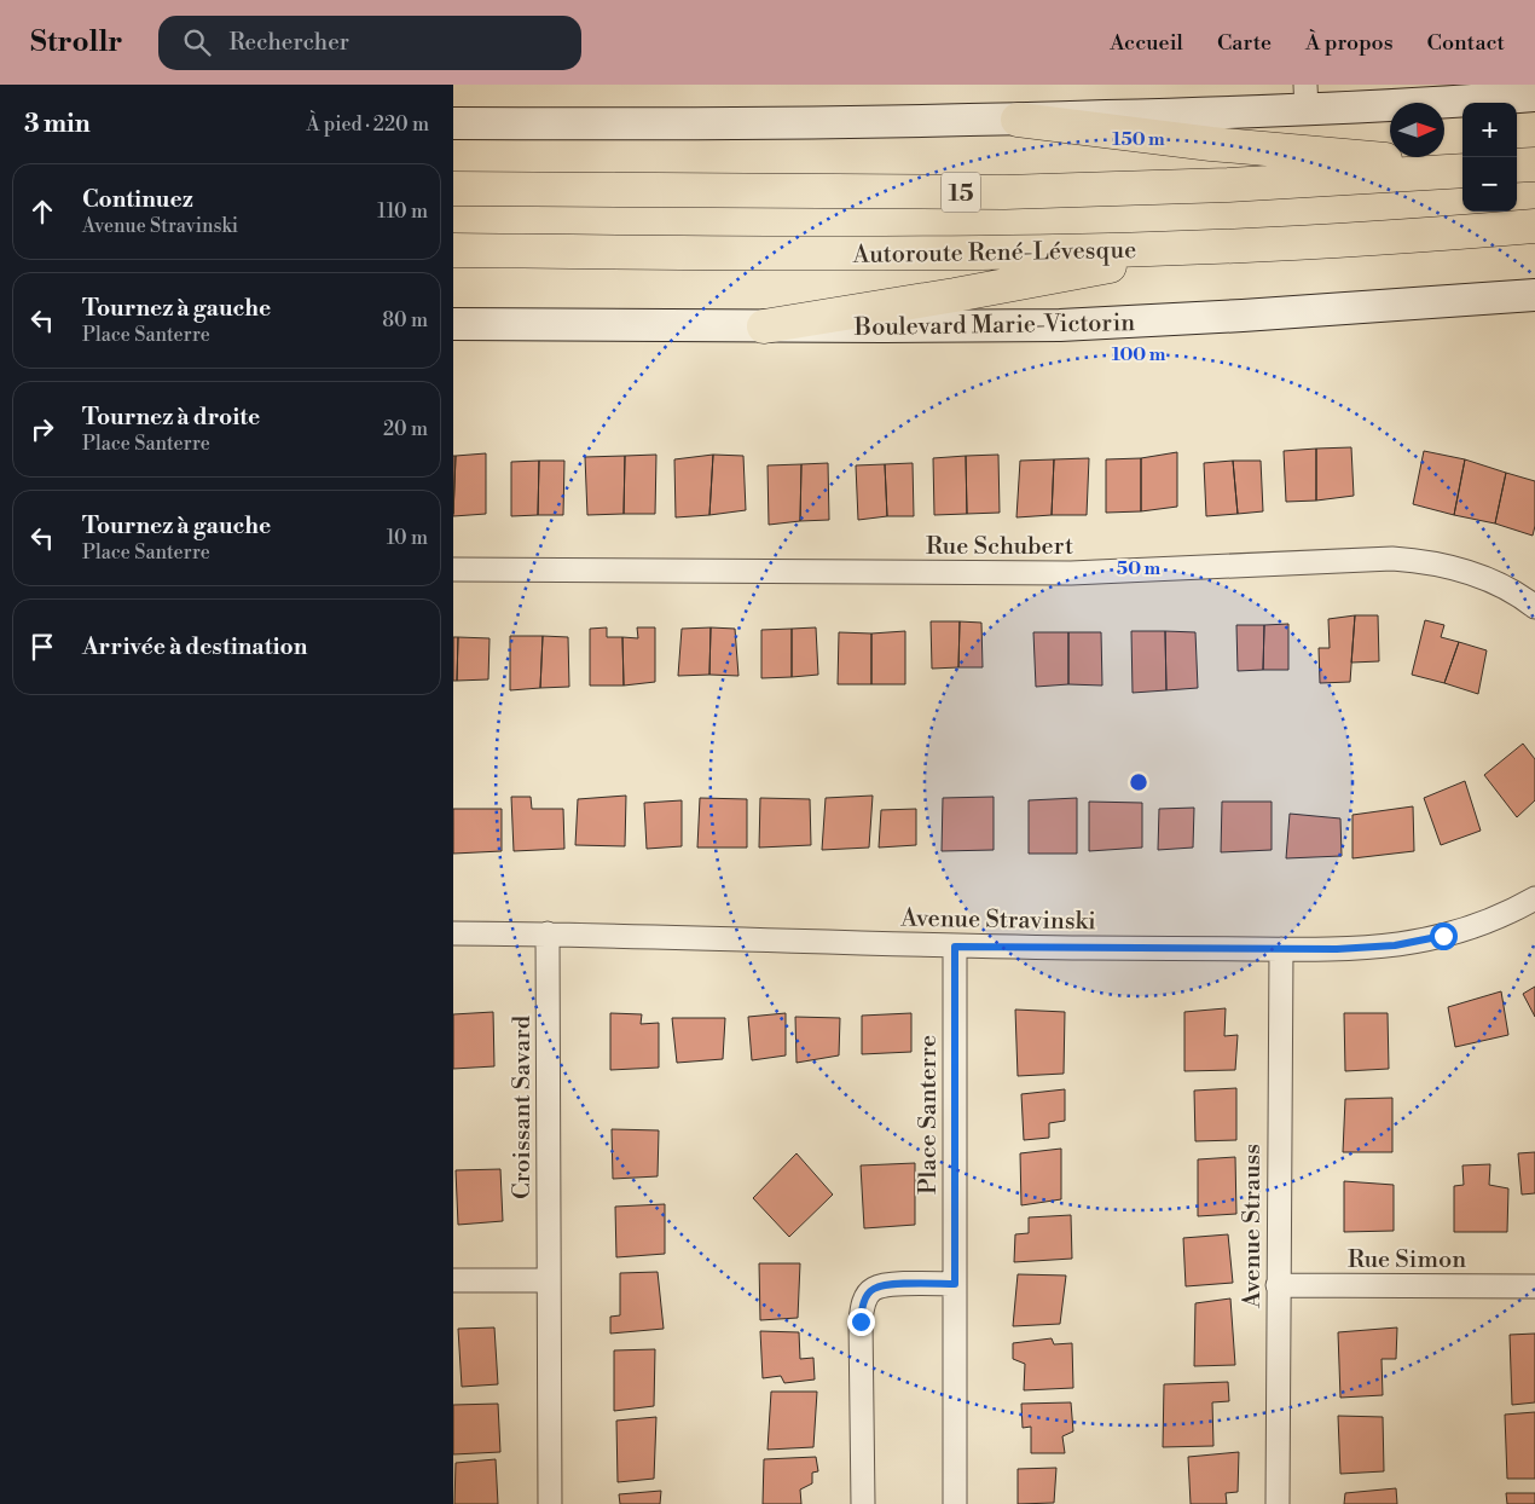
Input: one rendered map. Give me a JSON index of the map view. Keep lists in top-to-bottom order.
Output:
{
  "streets": {
    "highway": ["15", "Autoroute René-Lévesque"],
    "main road": ["Boulevard Marie-Victorin"],
    "street": [
      "Rue Schubert",
      "Avenue Stravinski",
      "Croissant Savard",
      "Place Santerre",
      "Avenue Strauss",
      "Rue Simon"
    ]
  },
  "crossings": [
    ["Avenue Stravinski", "Croissant Savard"],
    ["Avenue Stravinski", "Place Santerre"],
    ["Avenue Stravinski", "Avenue Strauss"],
    ["Avenue Strauss", "Rue Simon"]
  ],
  "north": "right",
  "page": {
    "header": "Strollr",
    "search": "Rechercher",
    "nav": [
      "Accueil",
      "Carte",
      "À propos",
      "Contact"
    ],
    "heading": ["3 min", "À pied · 220 m"],
    "map_buttons": ["+", "−"],
    "list": [
      ["Continuez", "Avenue Stravinski", "110 m"],
      ["Tournez à gauche", "Place Santerre", "80 m"],
      ["Tournez à droite", "Place Santerre", "20 m"],
      ["Tournez à gauche", "Place Santerre", "10 m"],
      "Arrivée à destination"
    ]
  },
  "rings": ["150 m", "100 m", "50 m"]
}
